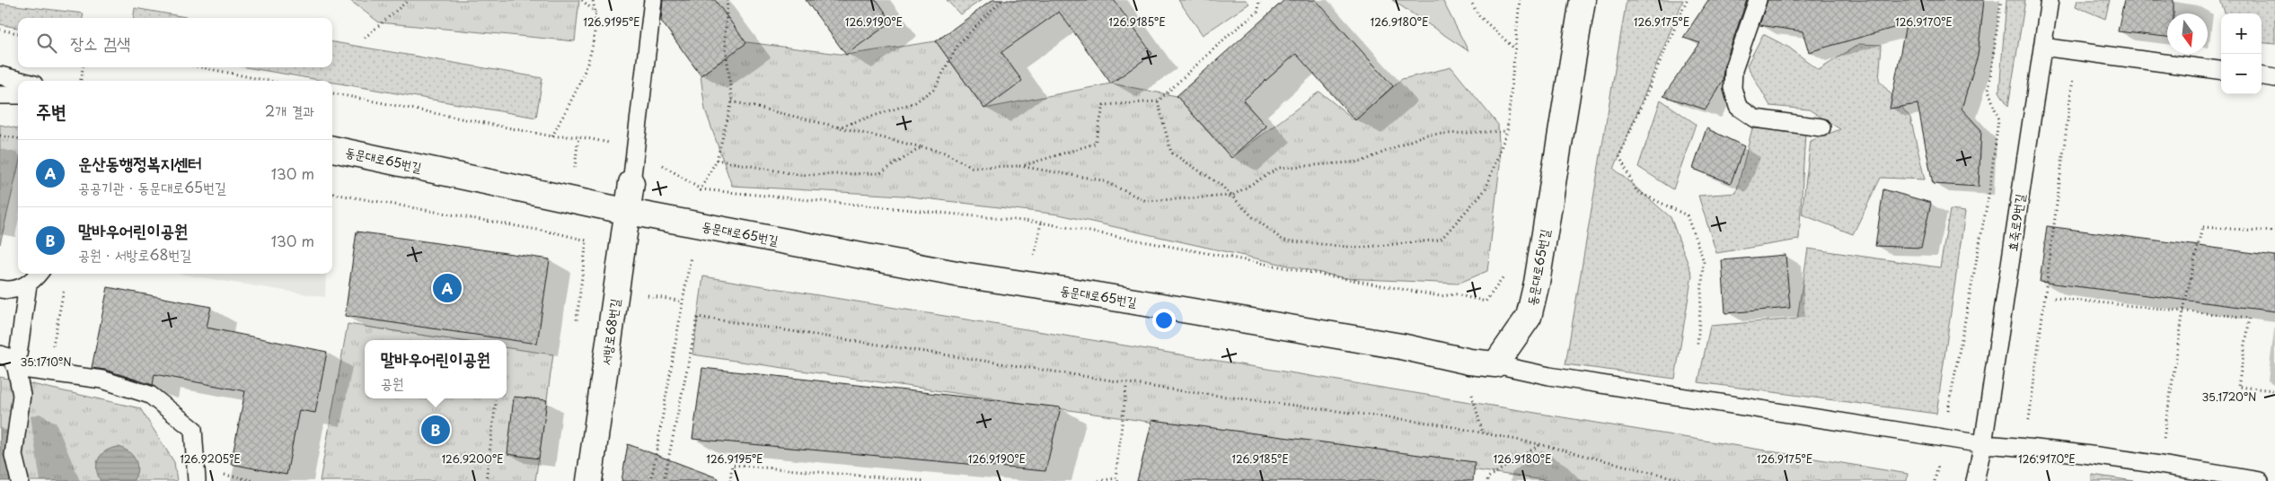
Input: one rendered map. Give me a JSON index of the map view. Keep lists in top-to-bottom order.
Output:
{
  "streets": {
    "street": ["동문대로65번길", "서방로68번길"],
    "lane": ["효죽로9번길"]
  },
  "crossings": [
    ["동문대로65번길", "서방로68번길"]
  ],
  "north": "bottom",
  "page": {
    "map_buttons": ["+", "−"],
    "search": "장소 검색",
    "heading": ["주변", "2개 결과"],
    "list": [
      {
        "mark": "A",
        "name": "운산동행정복지센터",
        "note": "공공기관 · 동문대로65번길",
        "value": "130 m"
      },
      {
        "mark": "B",
        "name": "말바우어린이공원",
        "note": "공원 · 서방로68번길",
        "value": "130 m"
      }
    ],
    "pins": ["A", "B"],
    "popup": ["말바우어린이공원", "공원"]
  },
  "coordinates": [
    "126.9195°E",
    "126.9190°E",
    "126.9185°E",
    "126.9180°E",
    "126.9175°E",
    "126.9170°E",
    "35.1710°N",
    "35.1720°N",
    "126.9205°E",
    "126.9200°E"
  ]
}
